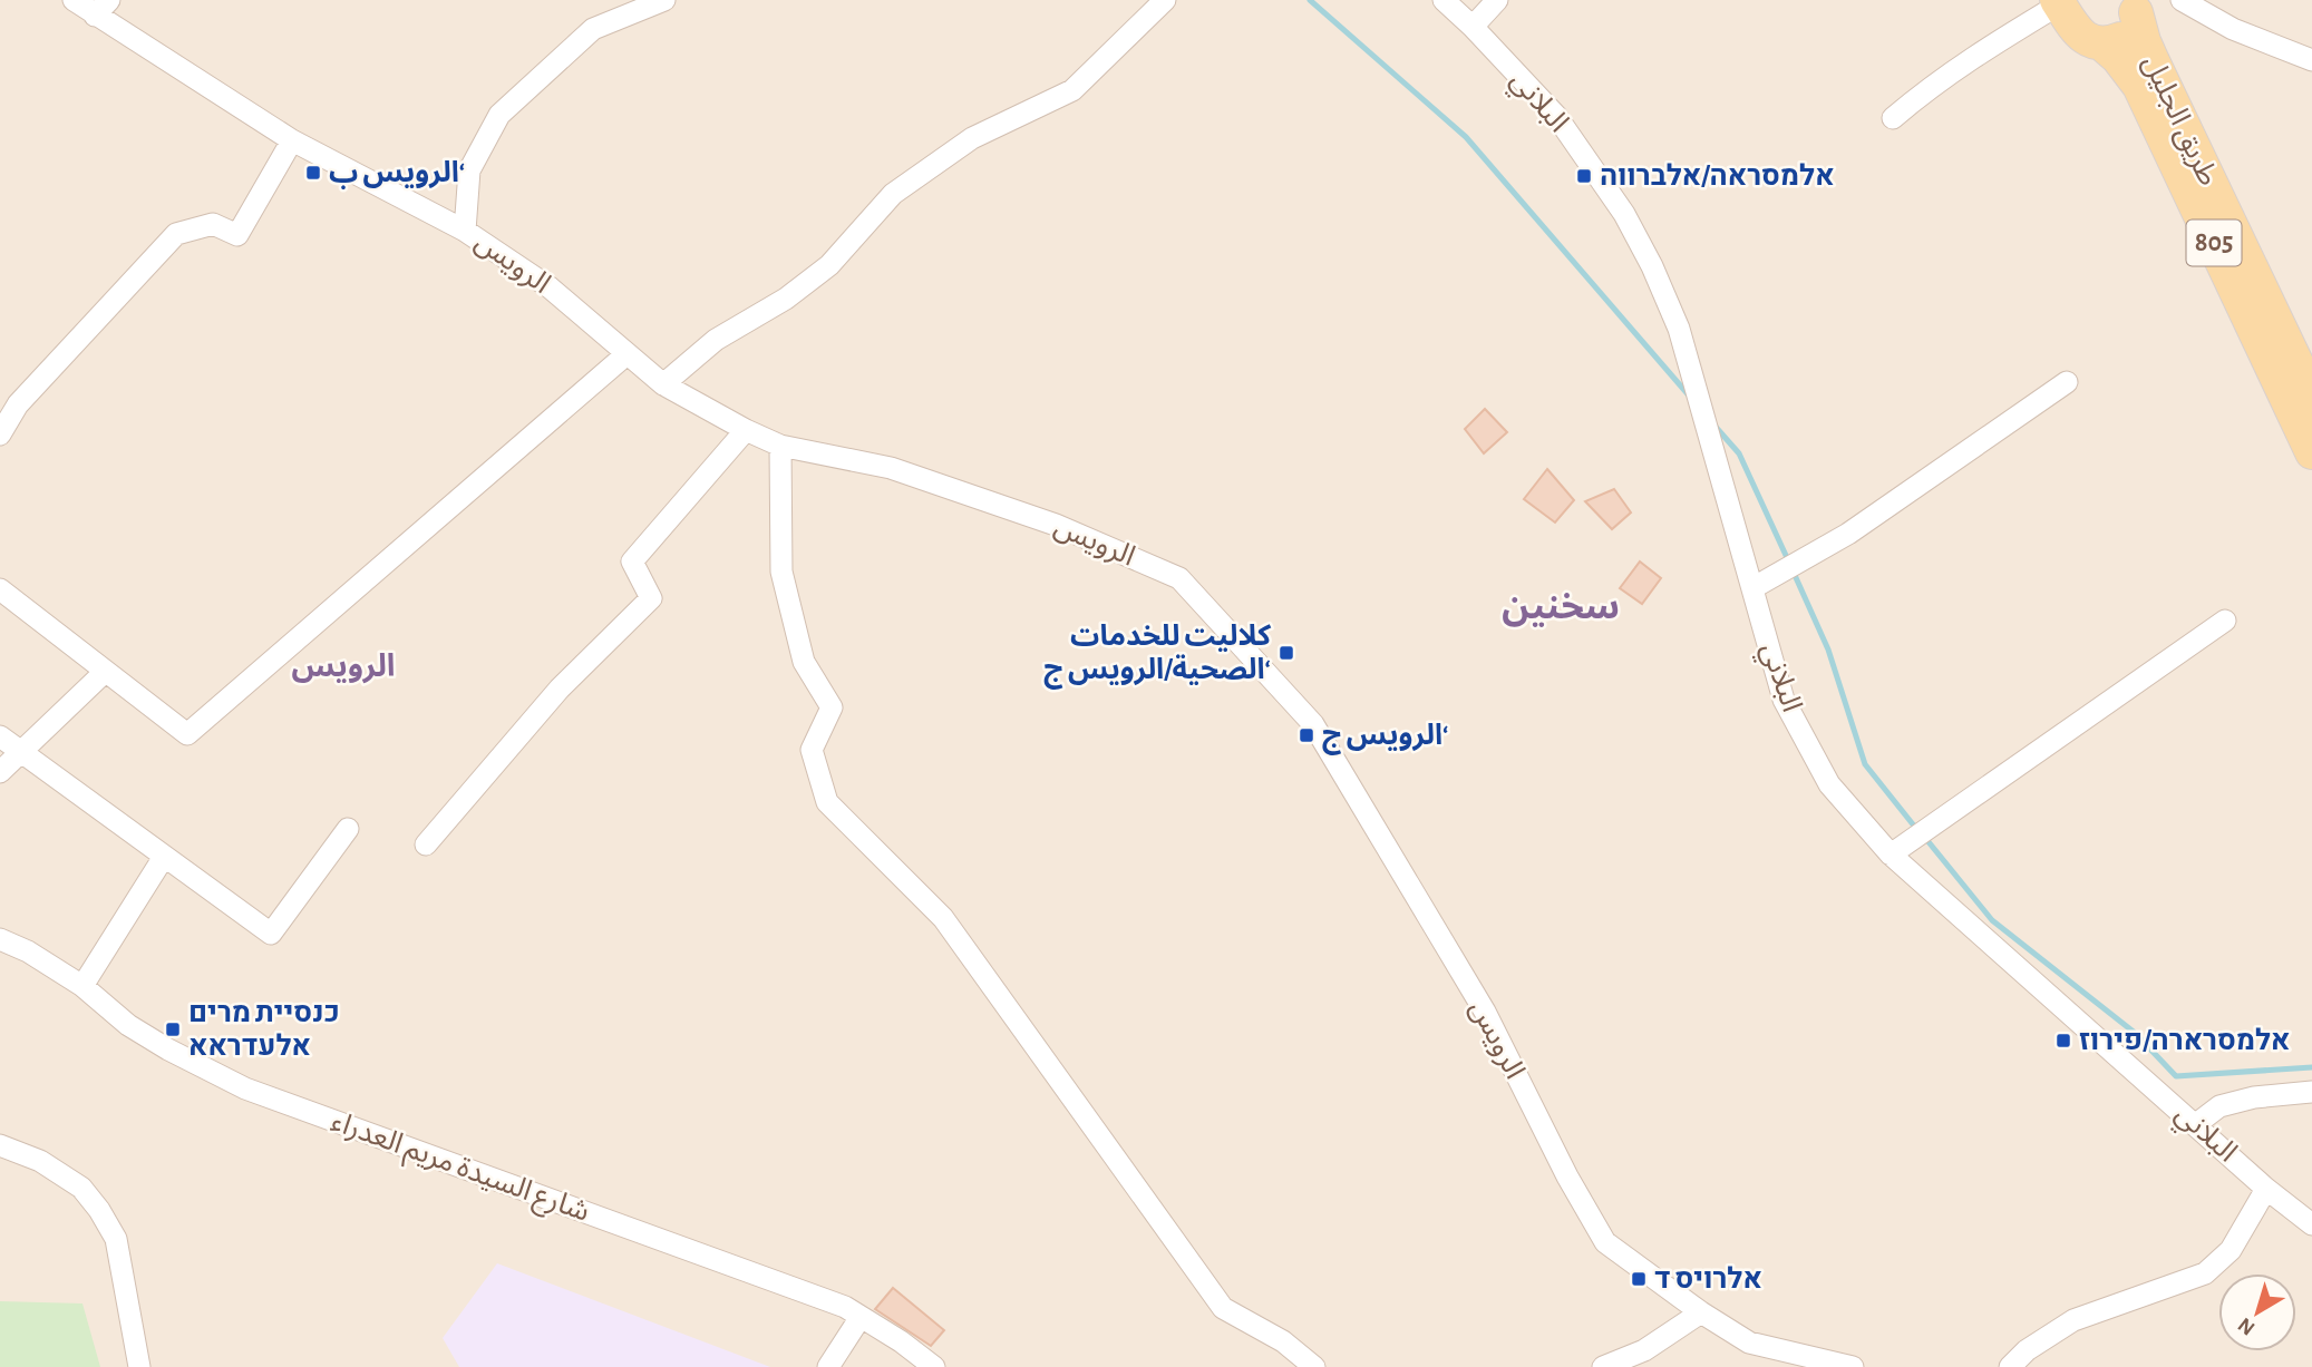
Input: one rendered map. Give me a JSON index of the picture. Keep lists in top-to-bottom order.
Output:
{
  "streets": {
    "main road": ["طريق الجليل", "805"],
    "street": ["البلاني", "الرويس", "شارع السيدة مريم العدراء"]
  },
  "crossings": [
    ["طريق الجليل", "805"]
  ],
  "districts": ["سخنين", "الرويس"],
  "places": {
    "transit": [
      "الرويس ب‘",
      "אלמסראה/אלברווה",
      "كلاليت للخدمات الصحية/الرويس ج‘",
      "الرويس ج‘",
      "כנסיית מרים אלעדראא",
      "אלמסרארה/פירוז",
      "אלרויס ד"
    ]
  },
  "north": "bottom left"
}
